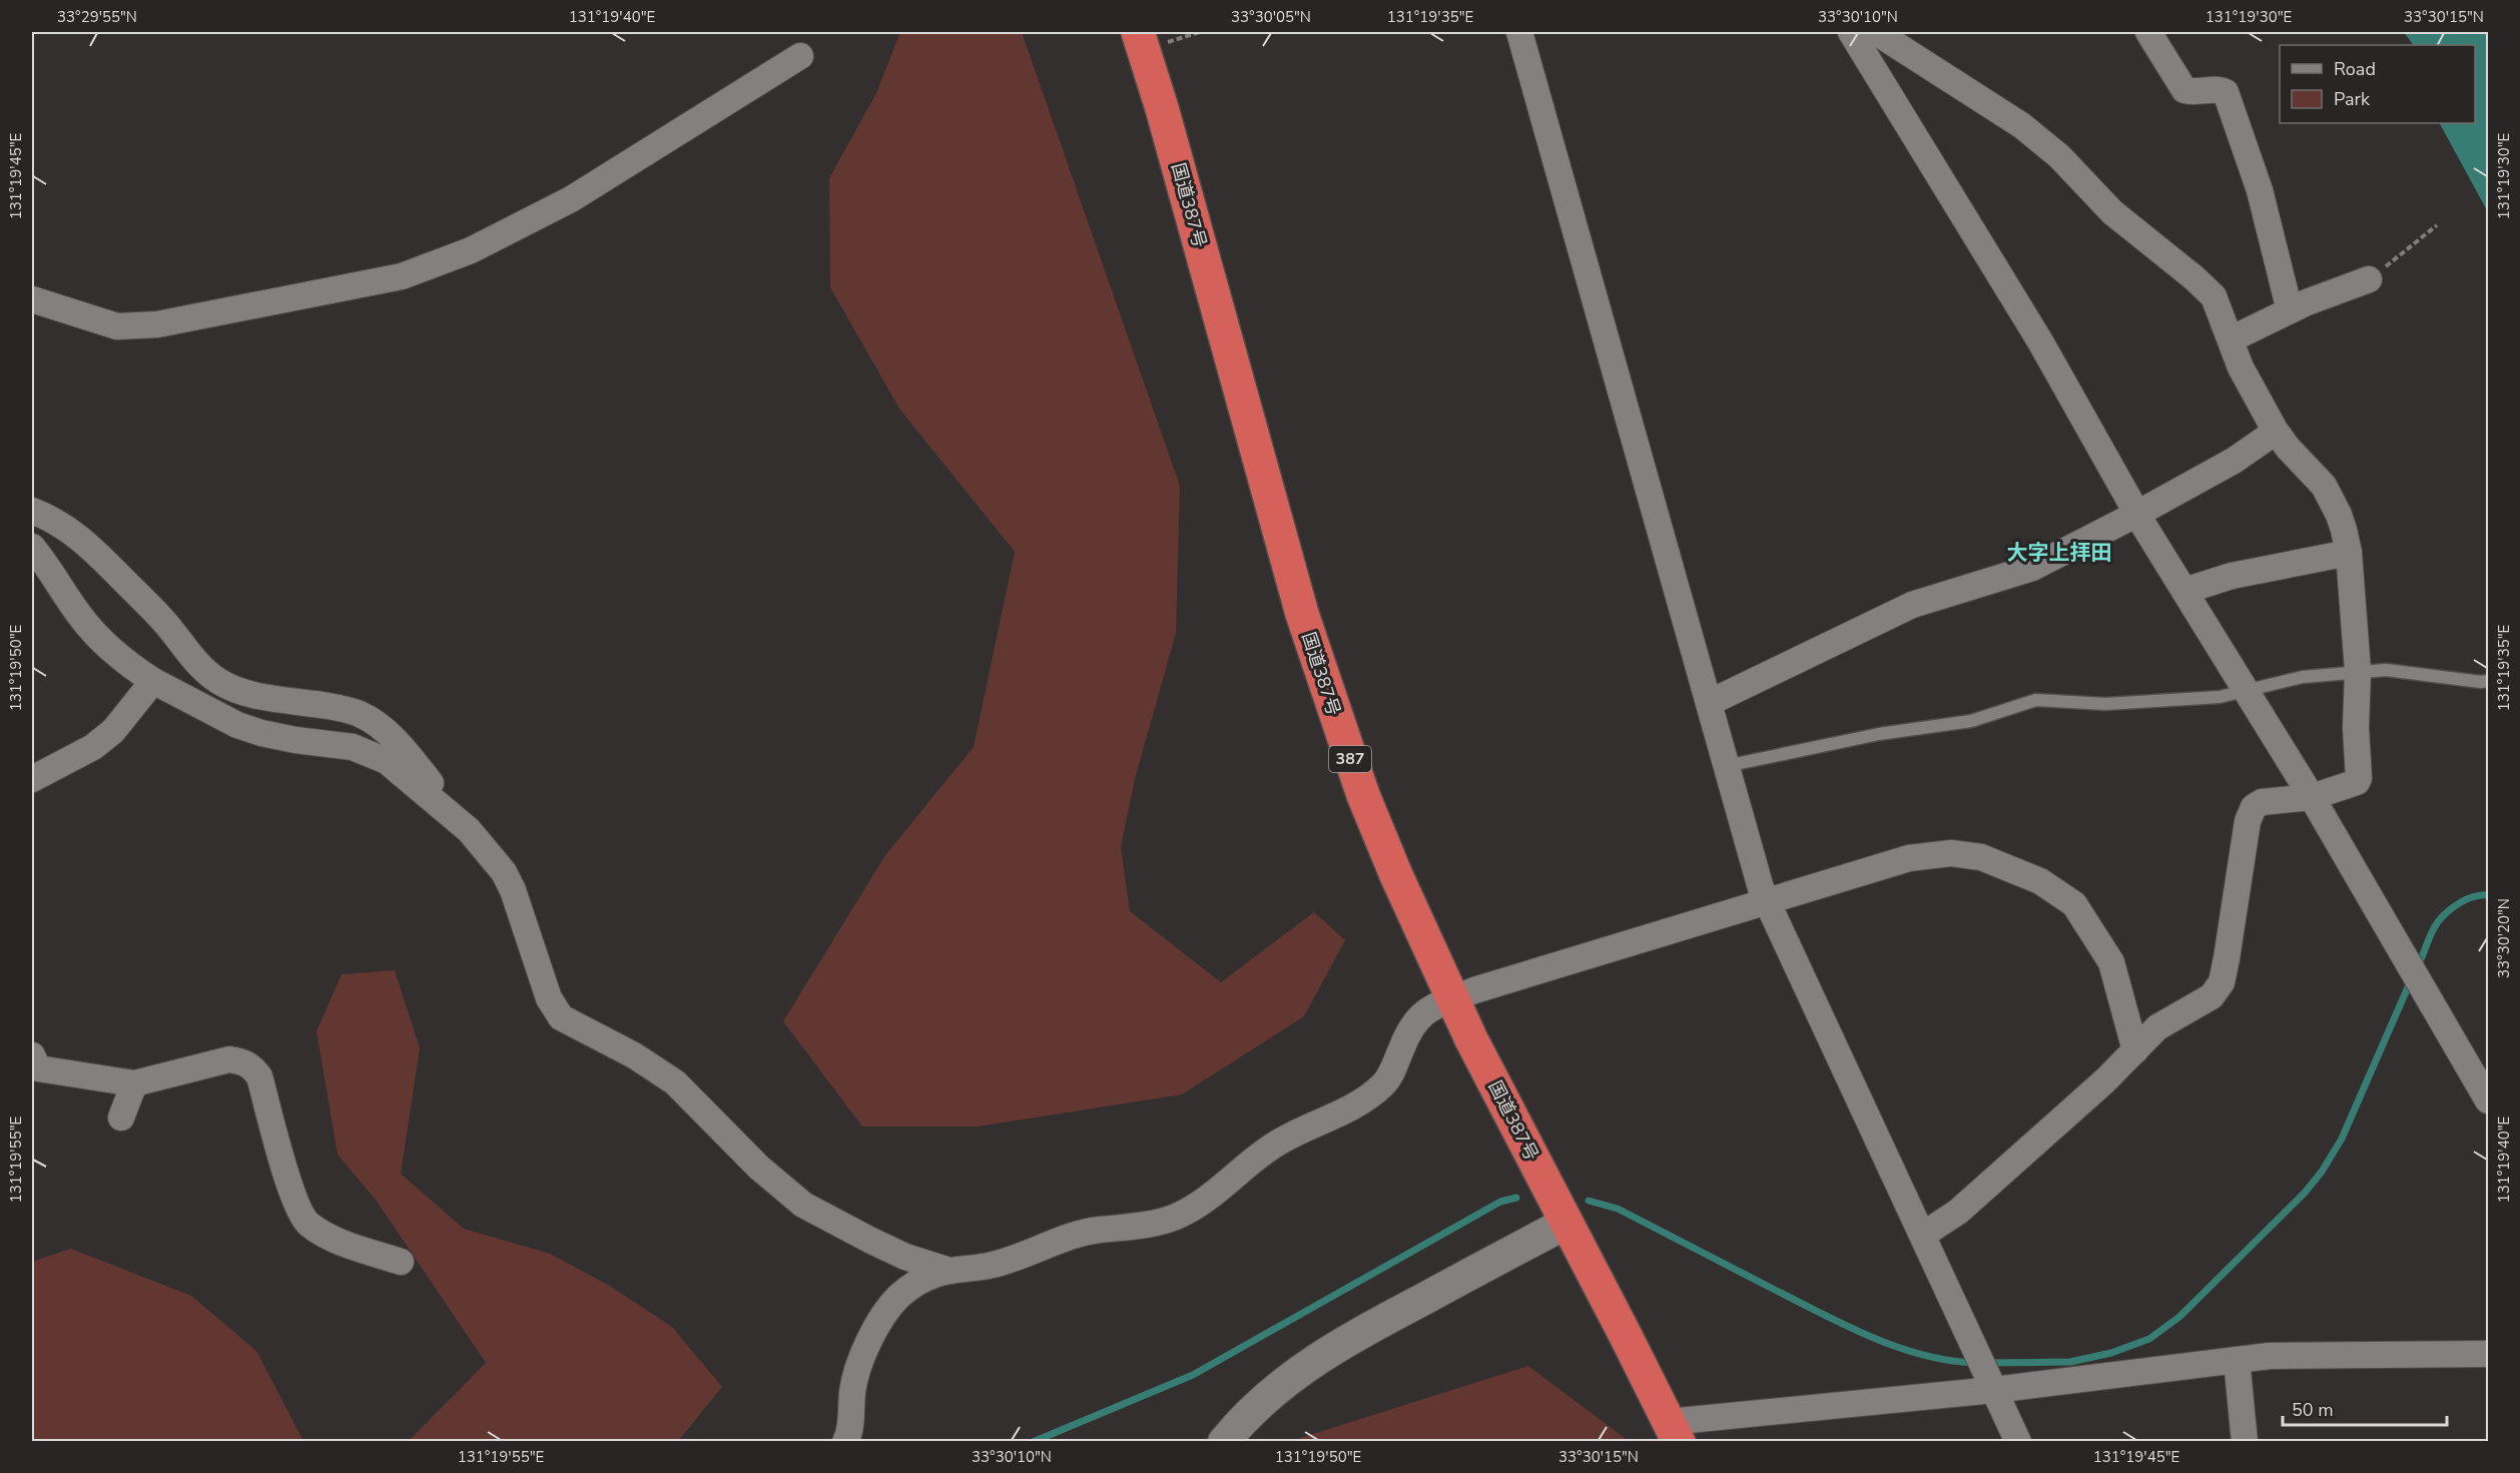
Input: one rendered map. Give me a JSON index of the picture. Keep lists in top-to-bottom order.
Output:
{
  "streets": {
    "highway": ["国道387号", "387"]
  },
  "districts": ["大字上拝田"],
  "legend": ["Road", "Park"],
  "scale_bar": "50 m",
  "coordinates": [
    "33°29'55\"N",
    "131°19'40\"E",
    "33°30'05\"N",
    "131°19'35\"E",
    "33°30'10\"N",
    "131°19'30\"E",
    "33°30'15\"N",
    "131°19'45\"E",
    "131°19'50\"E",
    "33°30'20\"N",
    "131°19'55\"E"
  ]
}
